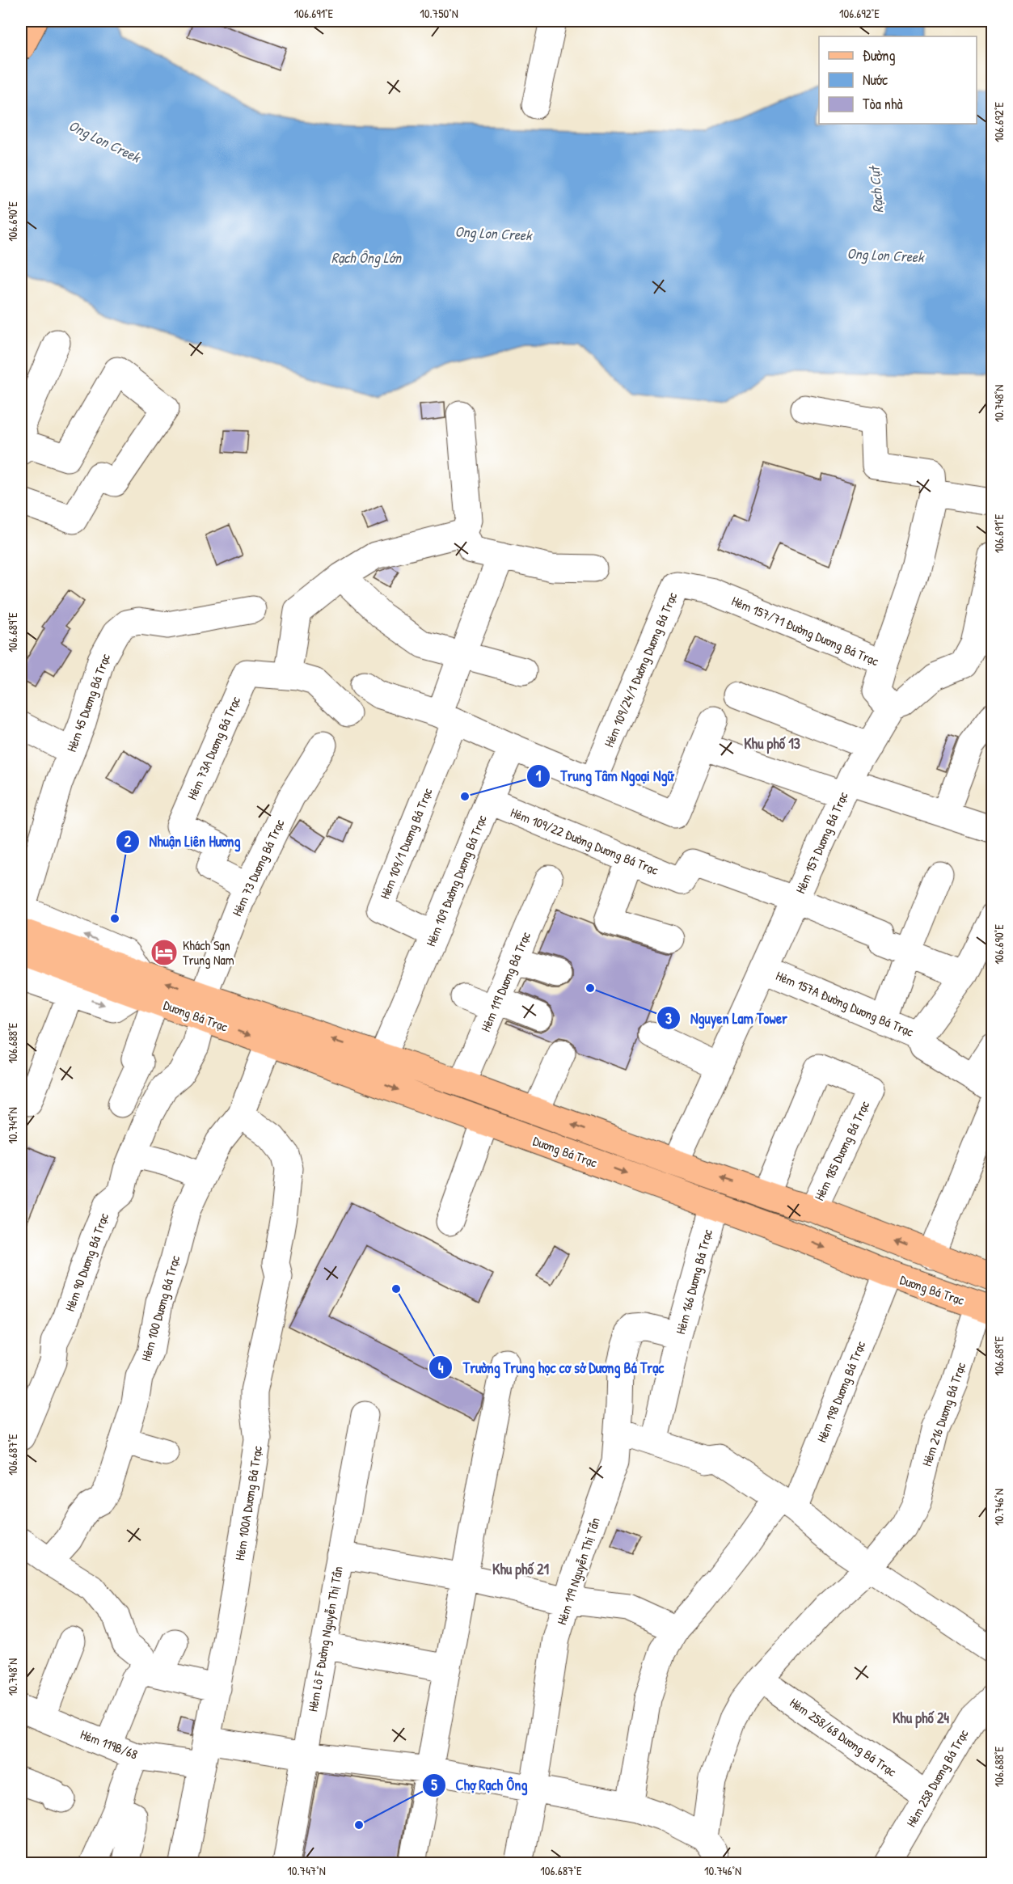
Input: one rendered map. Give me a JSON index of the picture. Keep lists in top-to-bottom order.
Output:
{
  "streets": {
    "main road": ["Dương Bá Trạc"],
    "street": [
      "Hẻm 157/71 Đường Dương Bá Trạc",
      "Hẻm 109/24/1 Đường Dương Bá Trạc",
      "Hẻm 45 Dương Bá Trạc",
      "Hẻm 73A Dương Bá Trạc",
      "Hẻm 109/22 Đường Dương Bá Trạc",
      "Hẻm 157 Dương Bá Trạc",
      "Hẻm 109/1 Dương Bá Trạc",
      "Hẻm 73 Dương Bá Trạc",
      "Hẻm 109 Đường Dương Bá Trạc",
      "Hẻm 119 Dương Bá Trạc",
      "Hẻm 157A Đường Dương Bá Trạc",
      "Hẻm 185 Dương Bá Trạc",
      "Hẻm 90 Dương Bá Trạc",
      "Hẻm 166 Dương Bá Trạc",
      "Hẻm 100 Dương Bá Trạc",
      "Hẻm 198 Dương Bá Trạc",
      "Hẻm 216 Dương Bá Trạc",
      "Hẻm 100A Dương Bá Trạc",
      "Hẻm 119 Nguyễn Thị Tần",
      "Hẻm Lô F Đường Nguyễn Thị Tần",
      "Hẻm 258/68 Dương Bá Trạc",
      "Hẻm 119B/68",
      "Hẻm 258 Dương Bá Trạc"
    ]
  },
  "crossings": [
    ["Hẻm 157/71 Đường Dương Bá Trạc", "Hẻm 109/24/1 Đường Dương Bá Trạc"],
    ["Hẻm 157/71 Đường Dương Bá Trạc", "Hẻm 157 Dương Bá Trạc"],
    ["Hẻm 73A Dương Bá Trạc", "Hẻm 109/1 Dương Bá Trạc"],
    ["Hẻm 73A Dương Bá Trạc", "Hẻm 73 Dương Bá Trạc"],
    ["Hẻm 109/22 Đường Dương Bá Trạc", "Hẻm 157 Dương Bá Trạc"],
    ["Hẻm 109/22 Đường Dương Bá Trạc", "Hẻm 109 Đường Dương Bá Trạc"],
    ["Hẻm 157 Dương Bá Trạc", "Hẻm 157A Đường Dương Bá Trạc"],
    ["Hẻm 157 Dương Bá Trạc", "Dương Bá Trạc"],
    ["Hẻm 109/1 Dương Bá Trạc", "Hẻm 109 Đường Dương Bá Trạc"],
    ["Hẻm 73 Dương Bá Trạc", "Dương Bá Trạc"],
    ["Hẻm 73 Dương Bá Trạc", "Hẻm 90 Dương Bá Trạc"],
    ["Hẻm 109 Đường Dương Bá Trạc", "Dương Bá Trạc"],
    ["Hẻm 119 Dương Bá Trạc", "Dương Bá Trạc"],
    ["Dương Bá Trạc", "Hẻm 185 Dương Bá Trạc"],
    ["Dương Bá Trạc", "Hẻm 90 Dương Bá Trạc"],
    ["Dương Bá Trạc", "Hẻm 166 Dương Bá Trạc"],
    ["Dương Bá Trạc", "Hẻm 100 Dương Bá Trạc"],
    ["Dương Bá Trạc", "Hẻm 198 Dương Bá Trạc"],
    ["Dương Bá Trạc", "Hẻm 216 Dương Bá Trạc"],
    ["Hẻm 166 Dương Bá Trạc", "Hẻm 119 Nguyễn Thị Tần"],
    ["Hẻm 100 Dương Bá Trạc", "Hẻm 100A Dương Bá Trạc"],
    ["Hẻm 216 Dương Bá Trạc", "Hẻm 258/68 Dương Bá Trạc"],
    ["Hẻm 100A Dương Bá Trạc", "Hẻm 119B/68"],
    ["Hẻm 258/68 Dương Bá Trạc", "Hẻm 258 Dương Bá Trạc"]
  ],
  "districts": ["Khu phố 13", "Khu phố 21", "Khu phố 24"],
  "water": ["Ong Lon Creek", "Rạch Cụt", "Rạch Ông Lớn"],
  "places": {
    "other": [
      "Trung Tâm Ngoại Ngữ",
      "Nhuận Liên Hương",
      "Nguyen Lam Tower",
      "Trường Trung học cơ sở Dương Bá Trạc",
      "Chợ Rạch Ông"
    ],
    "hotel": ["Khách Sạn Trung Nam"]
  },
  "legend": ["Đường", "Nước", "Tòa nhà"],
  "coordinates": [
    "106.691°E",
    "10.750°N",
    "106.692°E",
    "106.690°E",
    "10.748°N",
    "106.689°E",
    "106.688°E",
    "10.749°N",
    "106.687°E",
    "10.746°N",
    "10.747°N"
  ]
}
